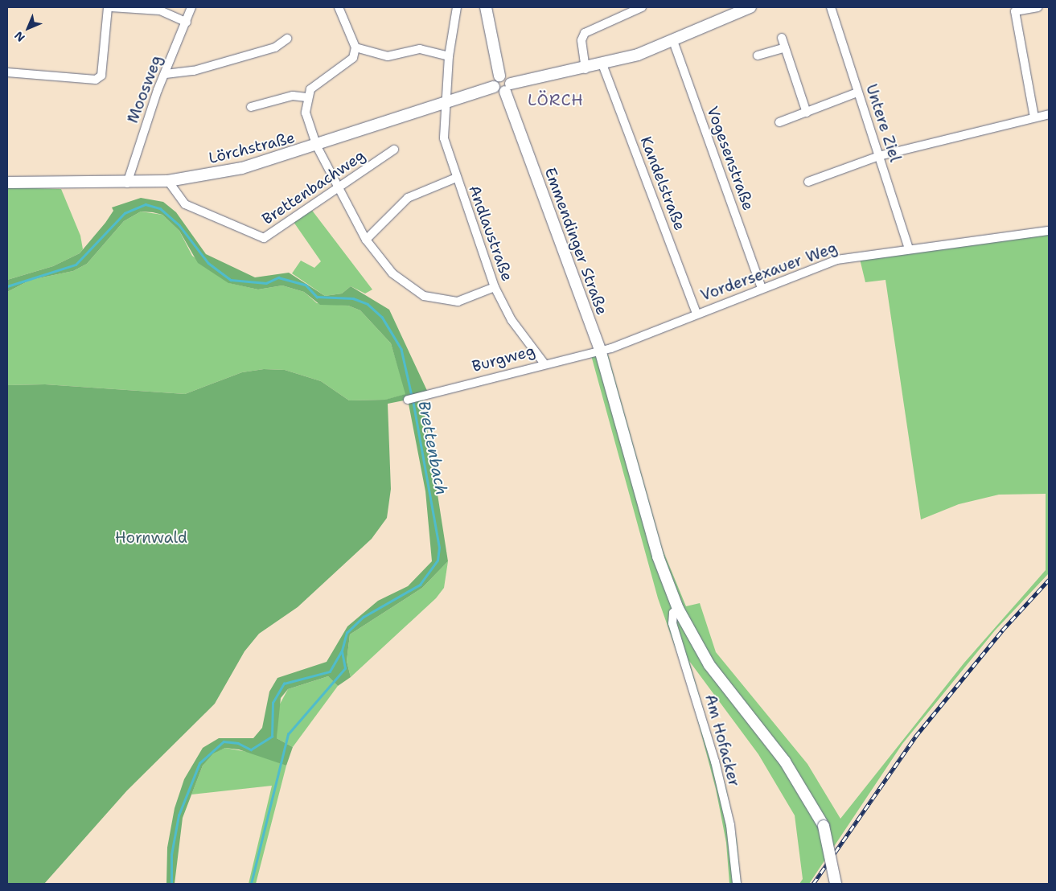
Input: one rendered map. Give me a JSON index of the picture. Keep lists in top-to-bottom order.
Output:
{
  "streets": {
    "main road": ["Lörchstraße", "Emmendinger Straße"],
    "street": [
      "Moosweg",
      "Untere Ziel",
      "Vogesenstraße",
      "Kandelstraße",
      "Brettenbachweg",
      "Andlaustraße",
      "Vordersexauer Weg",
      "Burgweg",
      "Am Hofacker"
    ]
  },
  "crossings": [
    ["Moosweg", "Lörchstraße"],
    ["Untere Ziel", "Vordersexauer Weg"],
    ["Lörchstraße", "Brettenbachweg"],
    ["Lörchstraße", "Andlaustraße"],
    ["Vogesenstraße", "Vordersexauer Weg"],
    ["Kandelstraße", "Vordersexauer Weg"],
    ["Andlaustraße", "Burgweg"],
    ["Emmendinger Straße", "Vordersexauer Weg"],
    ["Emmendinger Straße", "Burgweg"],
    ["Emmendinger Straße", "Am Hofacker"],
    ["Vordersexauer Weg", "Burgweg"]
  ],
  "districts": ["LÖRCH"],
  "water": ["Brettenbach"],
  "parks": ["Hornwald"],
  "north": "bottom left"
}
